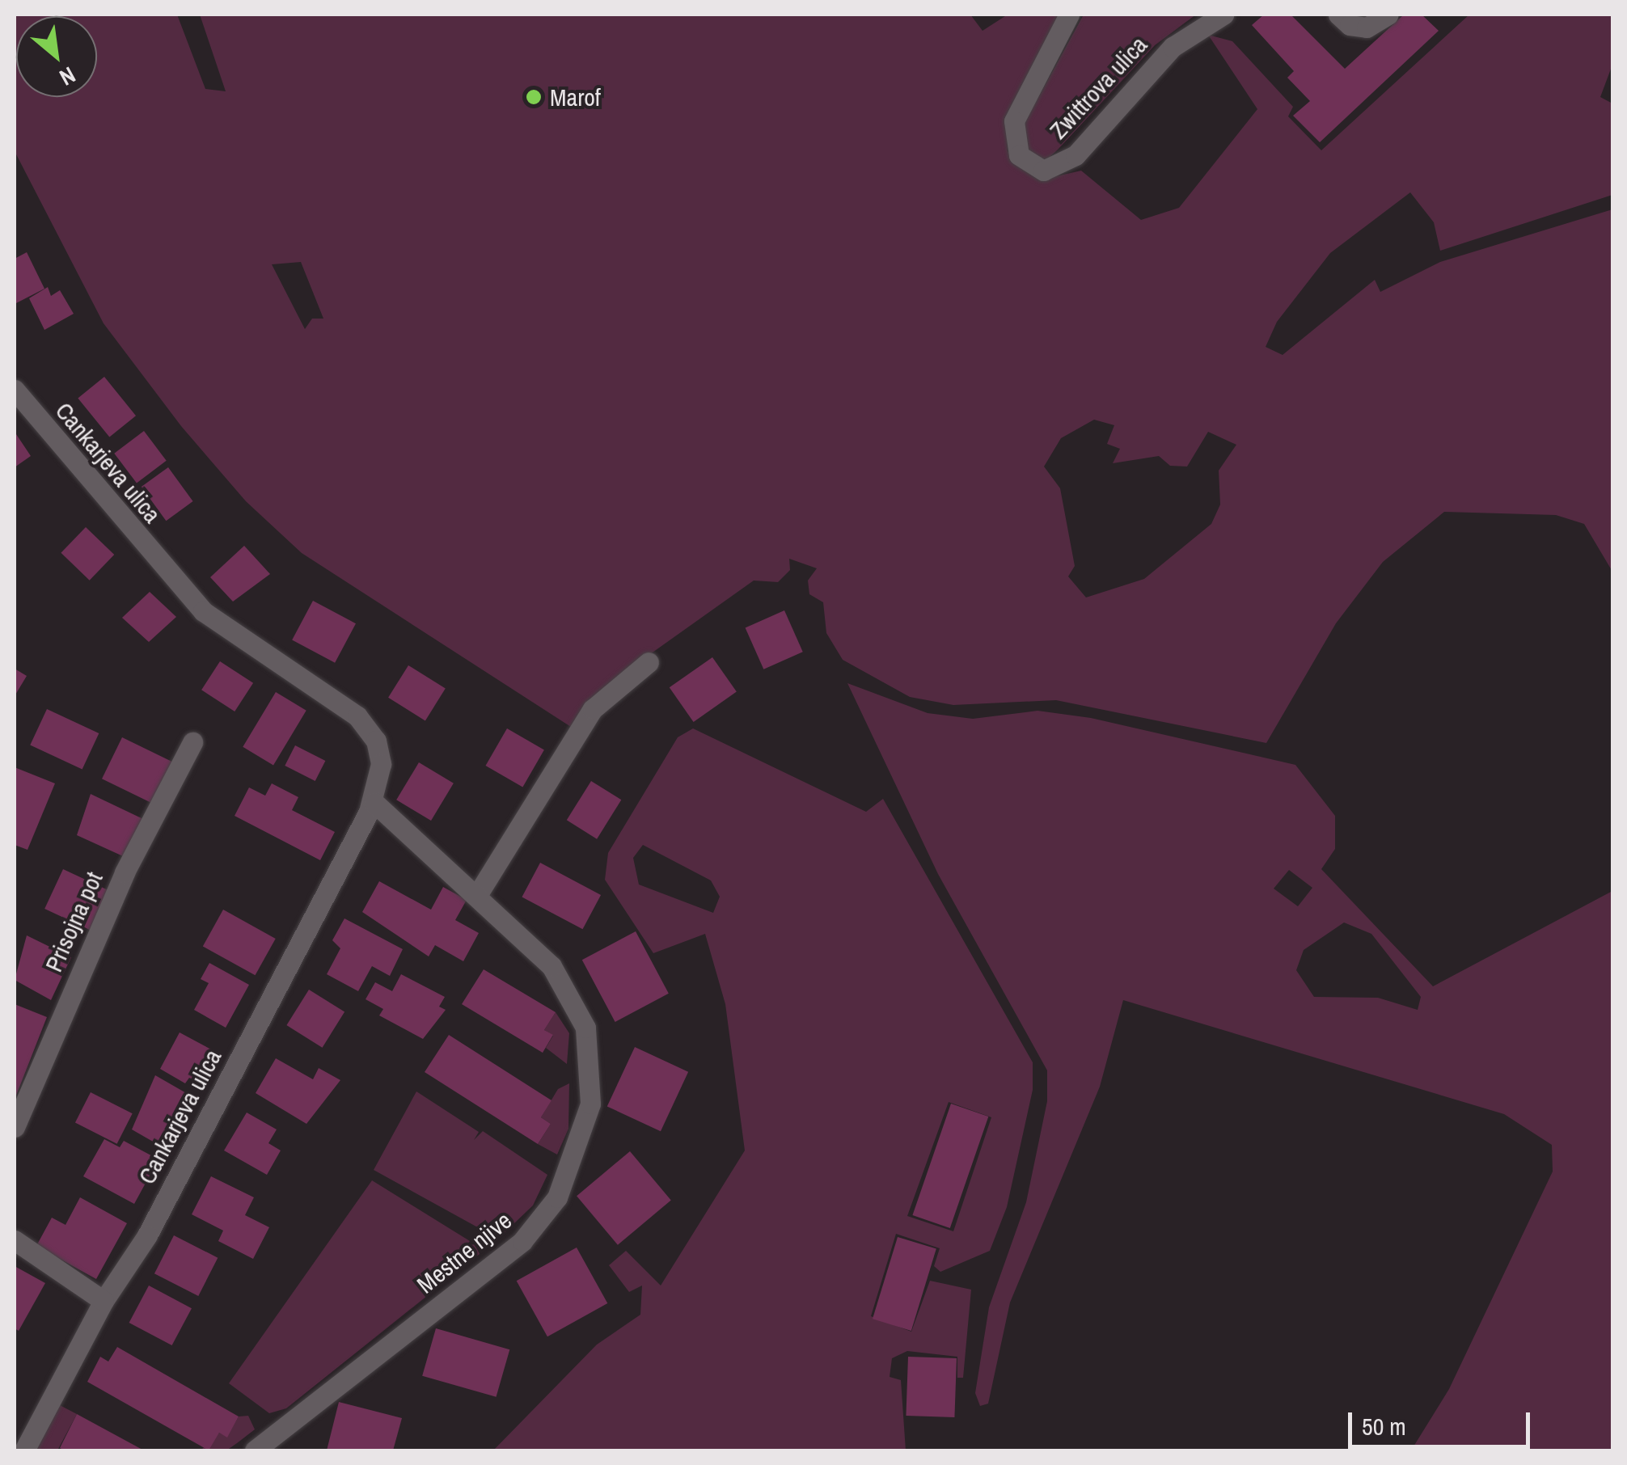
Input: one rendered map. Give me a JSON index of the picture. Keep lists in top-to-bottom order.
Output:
{
  "streets": {
    "street": [
      "Zwittrova ulica",
      "Cankarjeva ulica",
      "Prisojna pot",
      "Mestne njive"
    ]
  },
  "places": ["Marof"],
  "scale_bar": "50 m",
  "north": "bottom right"
}
